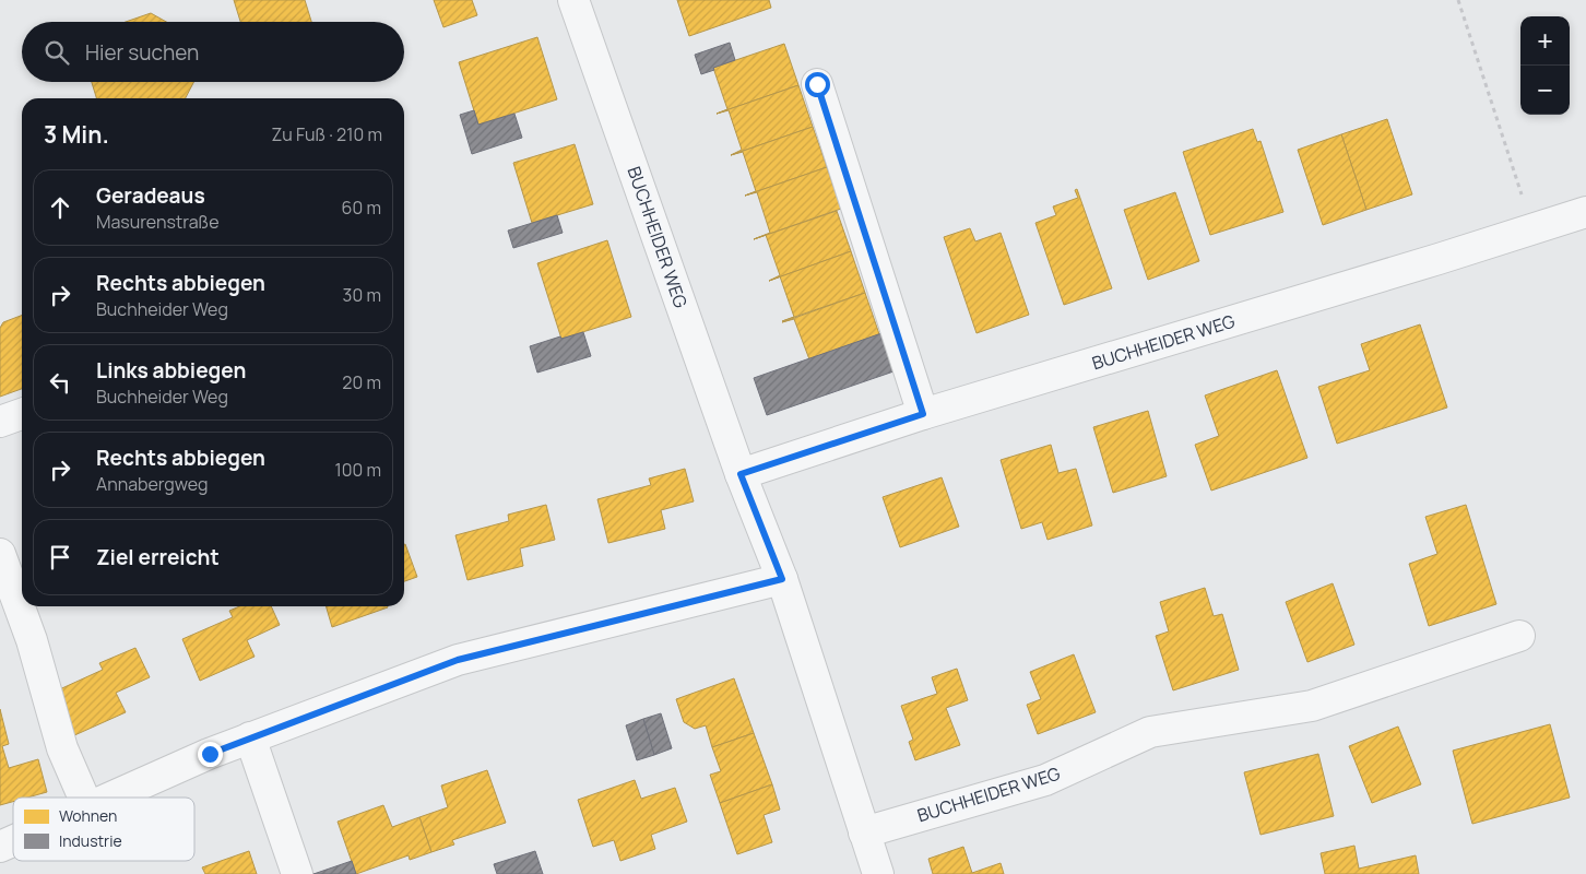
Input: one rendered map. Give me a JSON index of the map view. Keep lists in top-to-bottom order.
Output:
{
  "streets": {
    "street": ["BUCHHEIDER WEG"]
  },
  "legend": ["Wohnen", "Industrie"],
  "page": {
    "map_buttons": ["+", "−"],
    "search": "Hier suchen",
    "heading": ["3 Min.", "Zu Fuß · 210 m"],
    "list": [
      ["Geradeaus", "Masurenstraße", "60 m"],
      ["Rechts abbiegen", "Buchheider Weg", "30 m"],
      ["Links abbiegen", "Buchheider Weg", "20 m"],
      ["Rechts abbiegen", "Annabergweg", "100 m"],
      "Ziel erreicht"
    ]
  }
}
